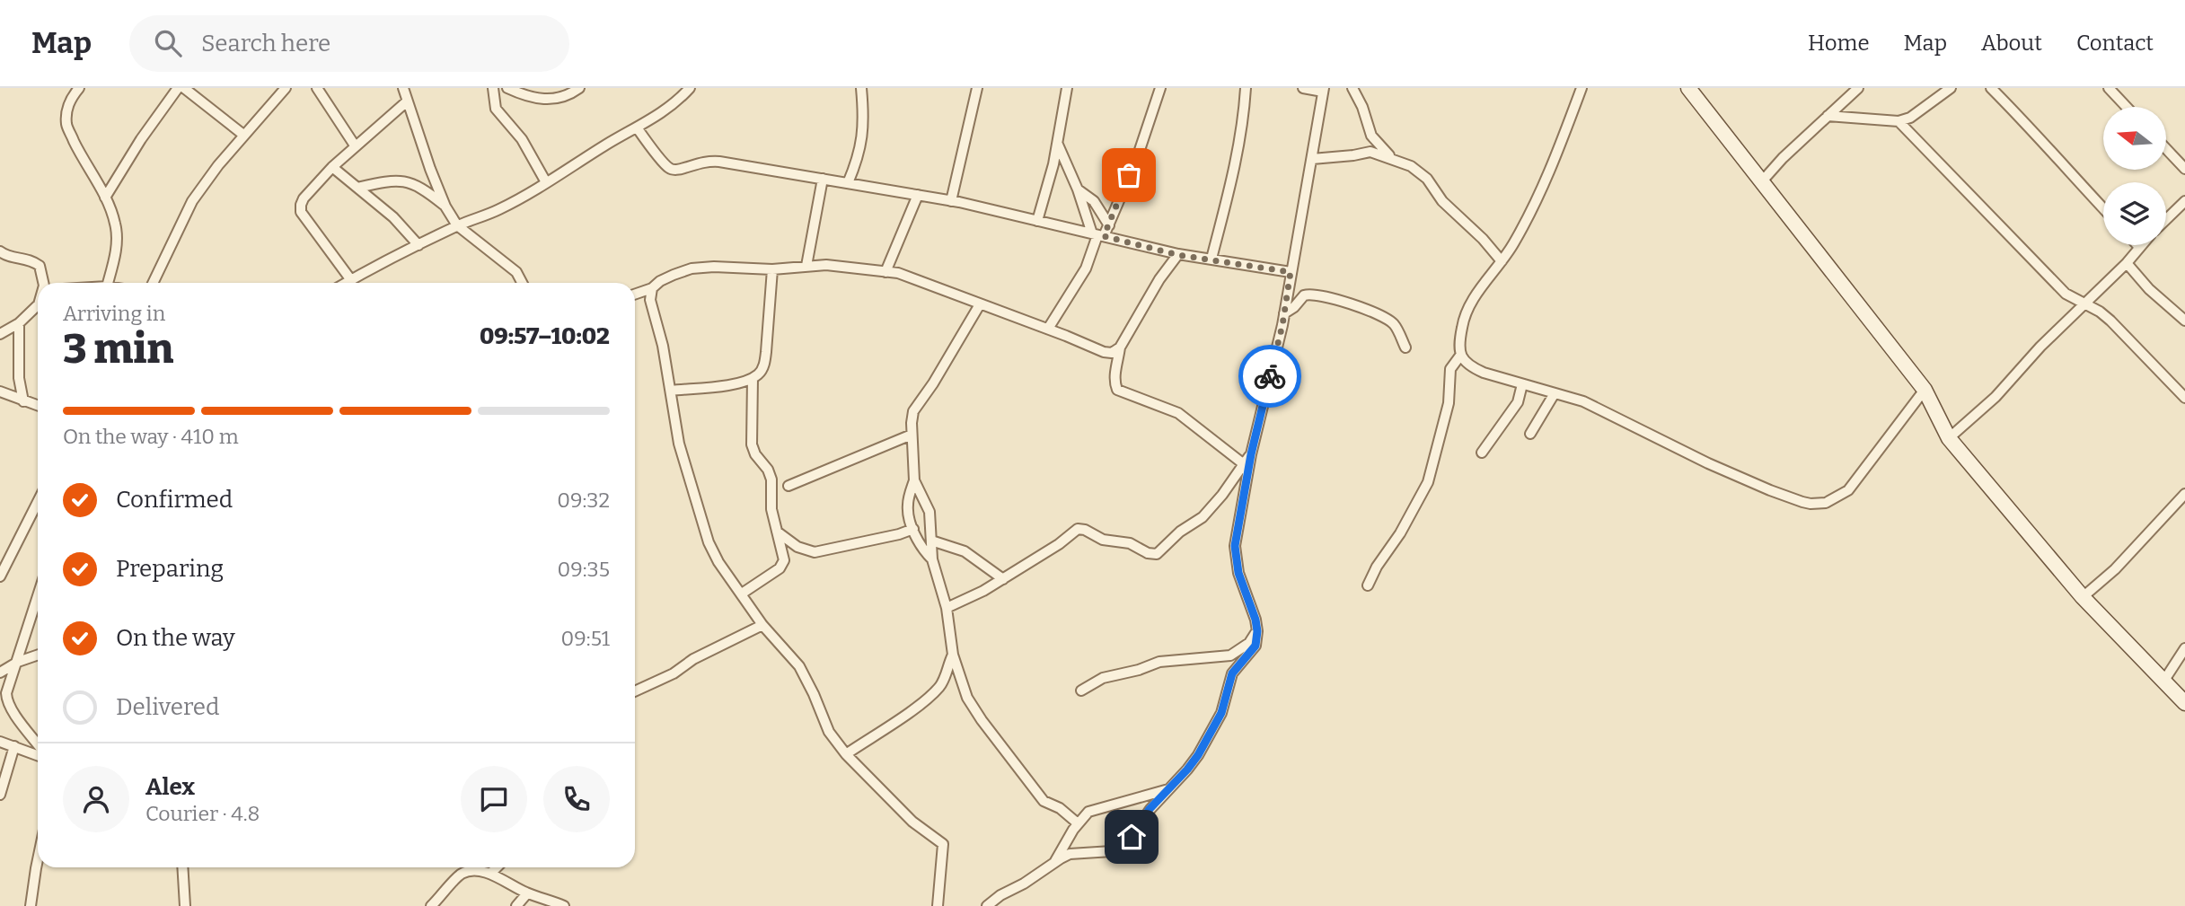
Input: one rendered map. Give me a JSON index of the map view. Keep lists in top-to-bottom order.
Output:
{
  "north": "left",
  "page": {
    "header": "Map",
    "search": "Search here",
    "nav": [
      "Home",
      "Map",
      "About",
      "Contact"
    ],
    "heading": ["3 min", "Arriving in", "09:57–10:02"],
    "panel": ["Alex", "Courier · 4.8"],
    "bar": "On the way · 410 m",
    "list": [
      ["Confirmed", "09:32"],
      ["Preparing", "09:35"],
      ["On the way", "09:51"],
      "Delivered"
    ]
  }
}
